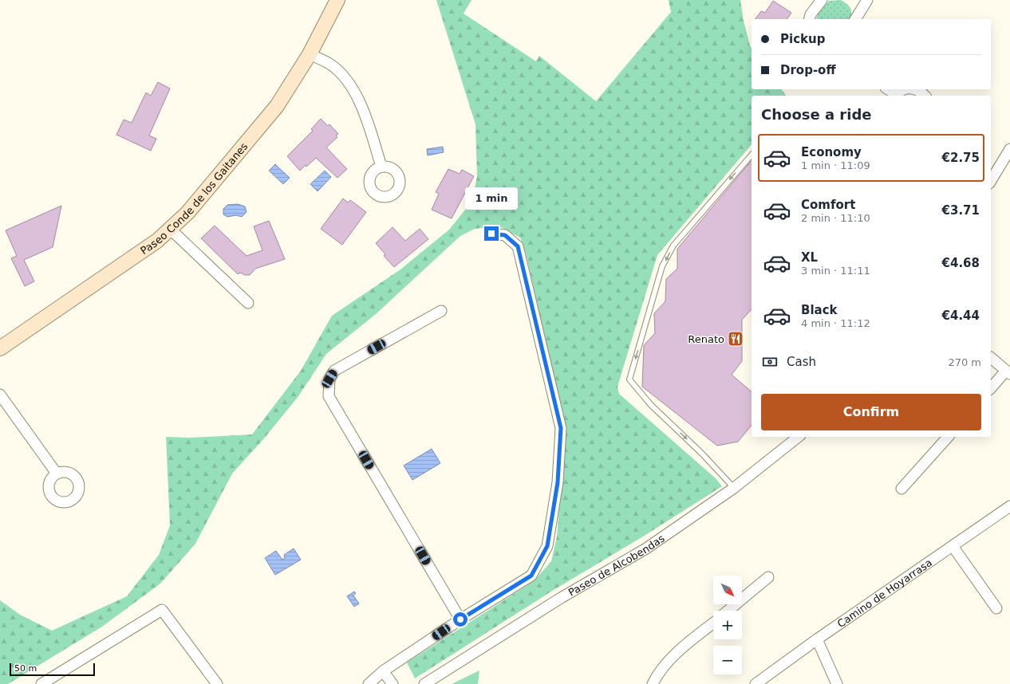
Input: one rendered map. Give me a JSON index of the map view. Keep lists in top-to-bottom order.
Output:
{
  "streets": {
    "street": ["Paseo Conde de los Gaitanes", "Paseo de Alcobendas", "Camino de Hoyarrasa"]
  },
  "places": {
    "restaurant": ["Renato"]
  },
  "scale_bar": "50 m",
  "north": "bottom right",
  "page": {
    "banner": ["Pickup", "Drop-off"],
    "heading": "Choose a ride",
    "list": [
      {
        "name": "Economy",
        "note": "1 min · 11:09",
        "value": "€2.75"
      },
      {
        "name": "Comfort",
        "note": "2 min · 11:10",
        "value": "€3.71"
      },
      {
        "name": "XL",
        "note": "3 min · 11:11",
        "value": "€4.68"
      },
      {
        "name": "Black",
        "note": "4 min · 11:12",
        "value": "€4.44"
      }
    ],
    "bubble": "1 min",
    "pay": ["Cash", "270 m"],
    "buttons": "Confirm",
    "map_buttons": ["+", "−"],
    "scale": "50 m"
  }
}
